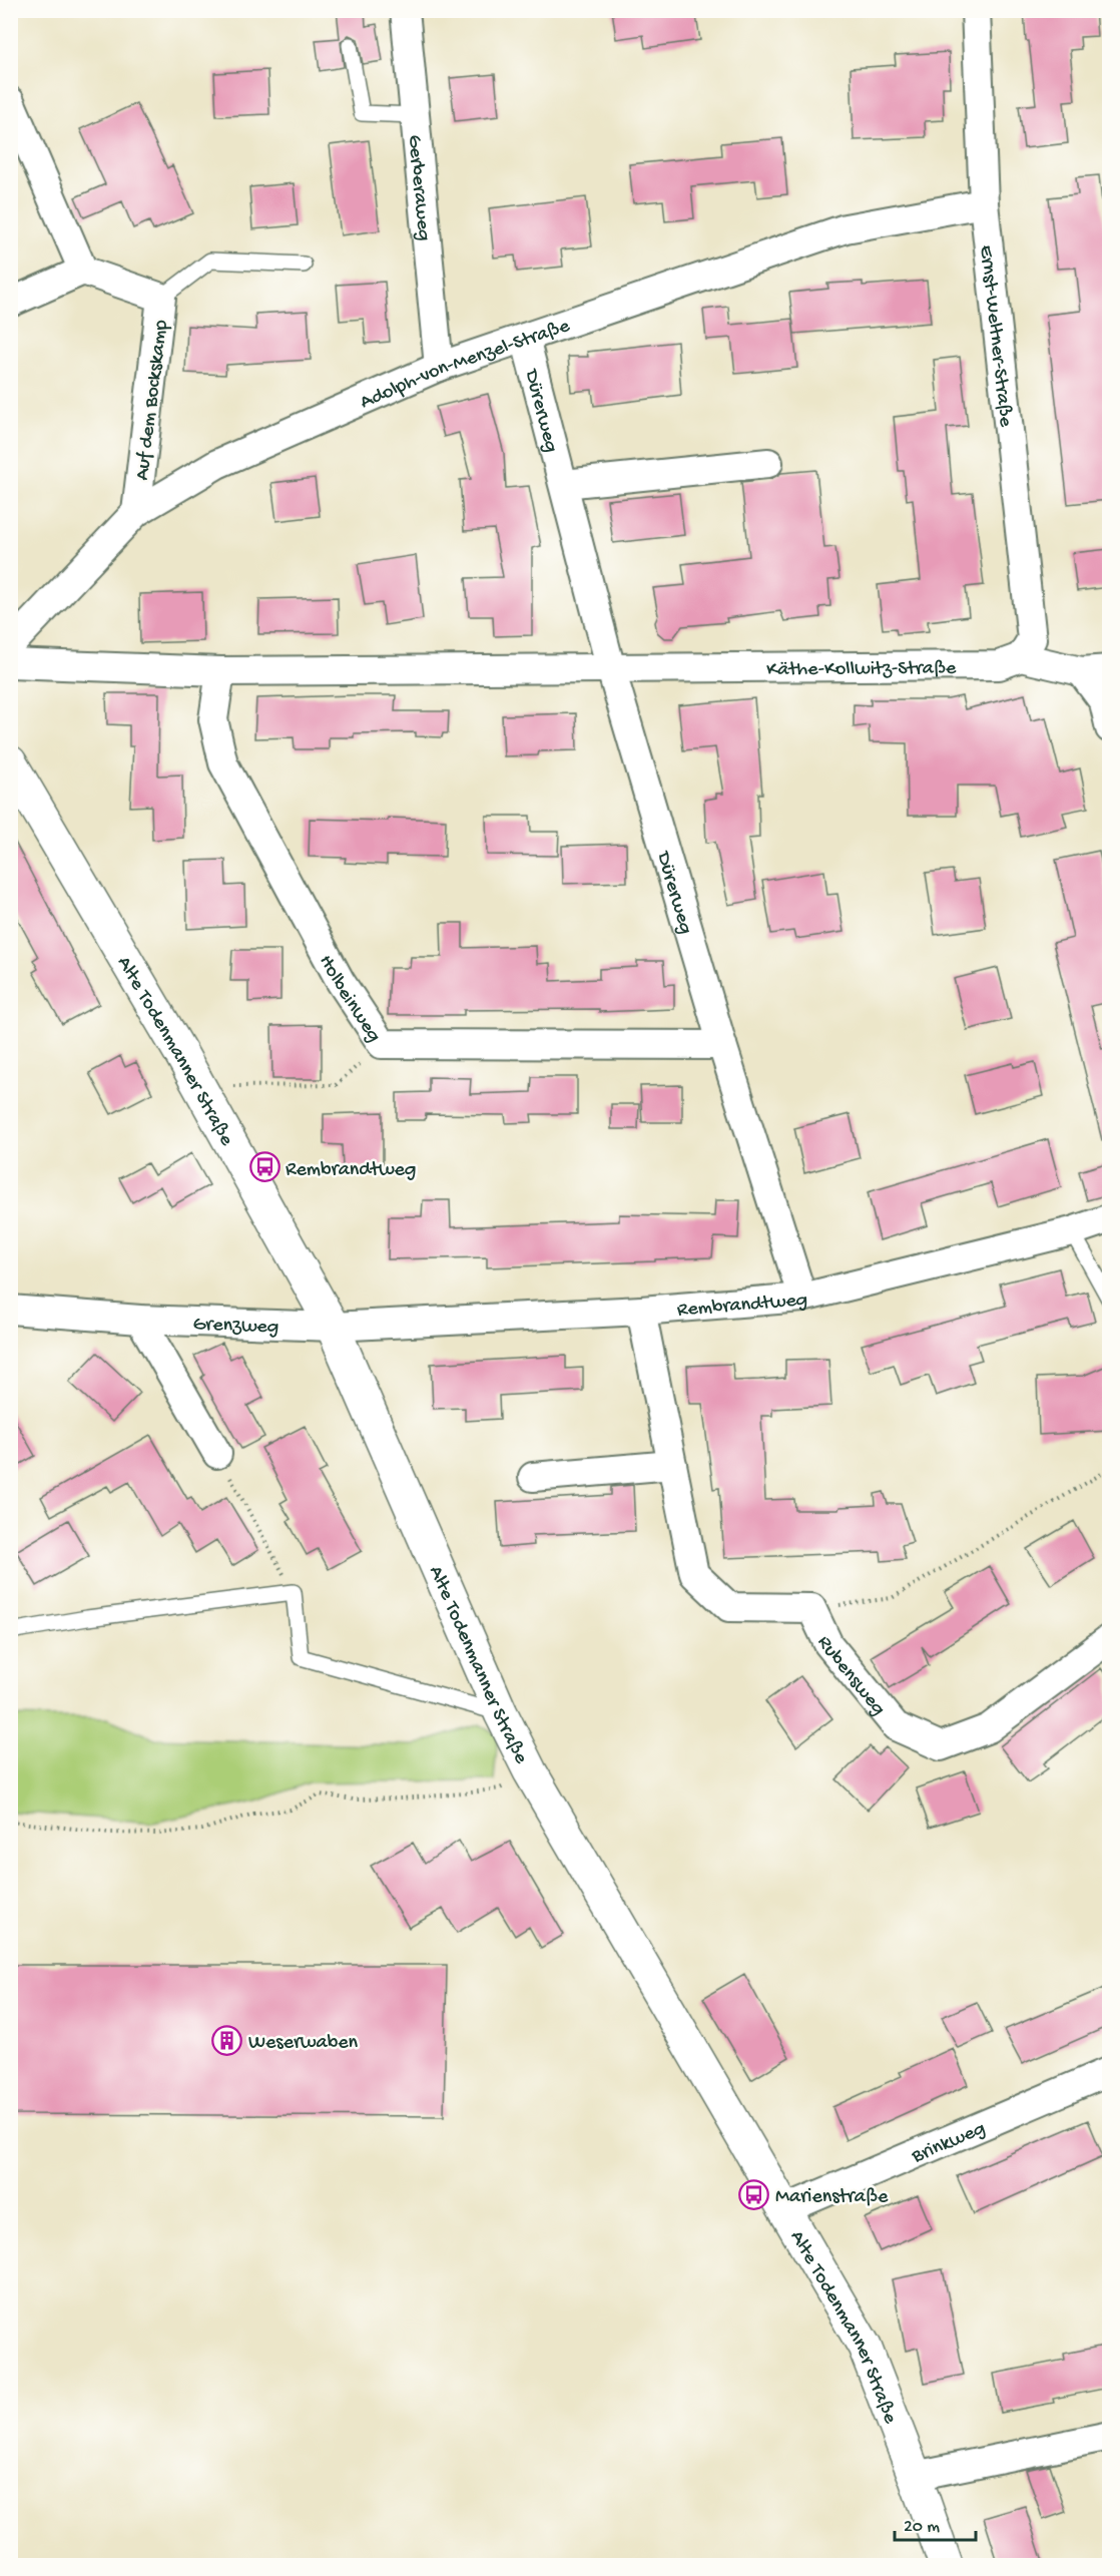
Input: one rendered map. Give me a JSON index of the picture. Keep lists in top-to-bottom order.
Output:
{
  "streets": {
    "street": [
      "Gerberaweg",
      "Ernst-Weltner-Straße",
      "Adolph-von-Menzel-Straße",
      "Auf dem Bockskamp",
      "Dürerweg",
      "Käthe-Kollwitz-Straße",
      "Holbeinweg",
      "Alte Todenmanner Straße",
      "Rembrandtweg",
      "Grenzweg",
      "Rubensweg",
      "Brinkweg"
    ]
  },
  "crossings": [
    ["Gerberaweg", "Adolph-von-Menzel-Straße"],
    ["Ernst-Weltner-Straße", "Adolph-von-Menzel-Straße"],
    ["Ernst-Weltner-Straße", "Käthe-Kollwitz-Straße"],
    ["Adolph-von-Menzel-Straße", "Auf dem Bockskamp"],
    ["Adolph-von-Menzel-Straße", "Dürerweg"],
    ["Dürerweg", "Käthe-Kollwitz-Straße"],
    ["Dürerweg", "Holbeinweg"],
    ["Dürerweg", "Rembrandtweg"],
    ["Alte Todenmanner Straße", "Rembrandtweg"],
    ["Alte Todenmanner Straße", "Grenzweg"],
    ["Alte Todenmanner Straße", "Brinkweg"],
    ["Rembrandtweg", "Grenzweg"],
    ["Rembrandtweg", "Rubensweg"]
  ],
  "places": {
    "bus stop": ["Rembrandtweg", "Marienstraße"],
    "building": ["Weserwaben"]
  },
  "scale_bar": "20 m"
}
